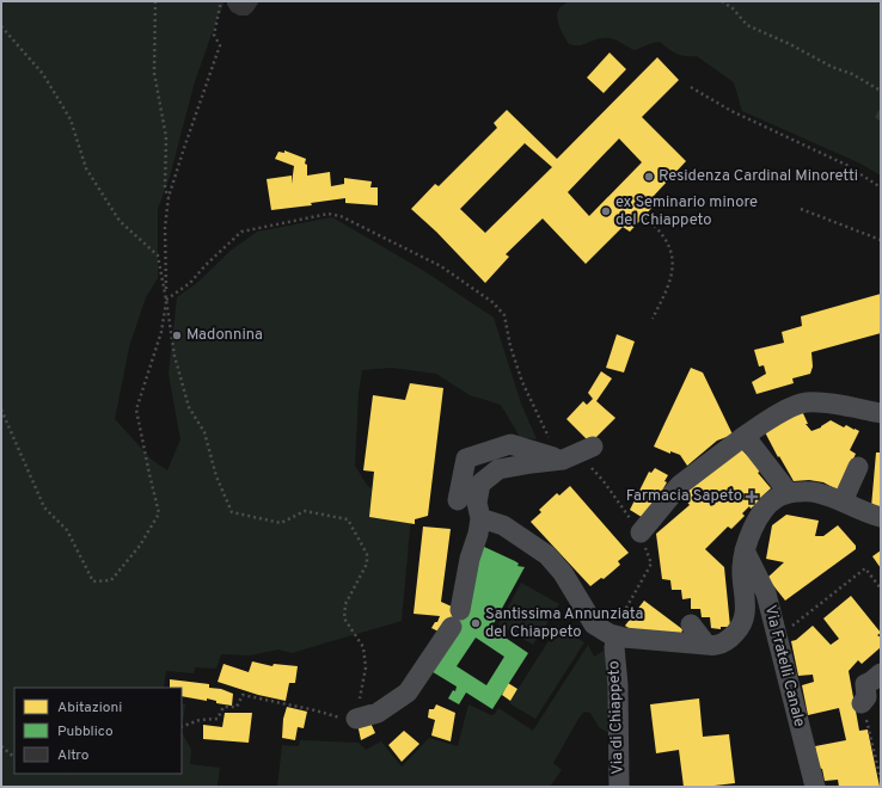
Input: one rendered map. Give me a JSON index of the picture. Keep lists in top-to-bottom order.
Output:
{
  "streets": {
    "street": ["Via Fratelli Canale", "Via di Chiappeto"]
  },
  "places": {
    "other": [
      "Residenza Cardinal Minoretti",
      "ex Seminario minore del Chiappeto",
      "Madonnina",
      "Santissima Annunziata del Chiappeto"
    ],
    "health": ["Farmacia Sapeto"]
  },
  "legend": ["Abitazioni", "Pubblico", "Altro"]
}
